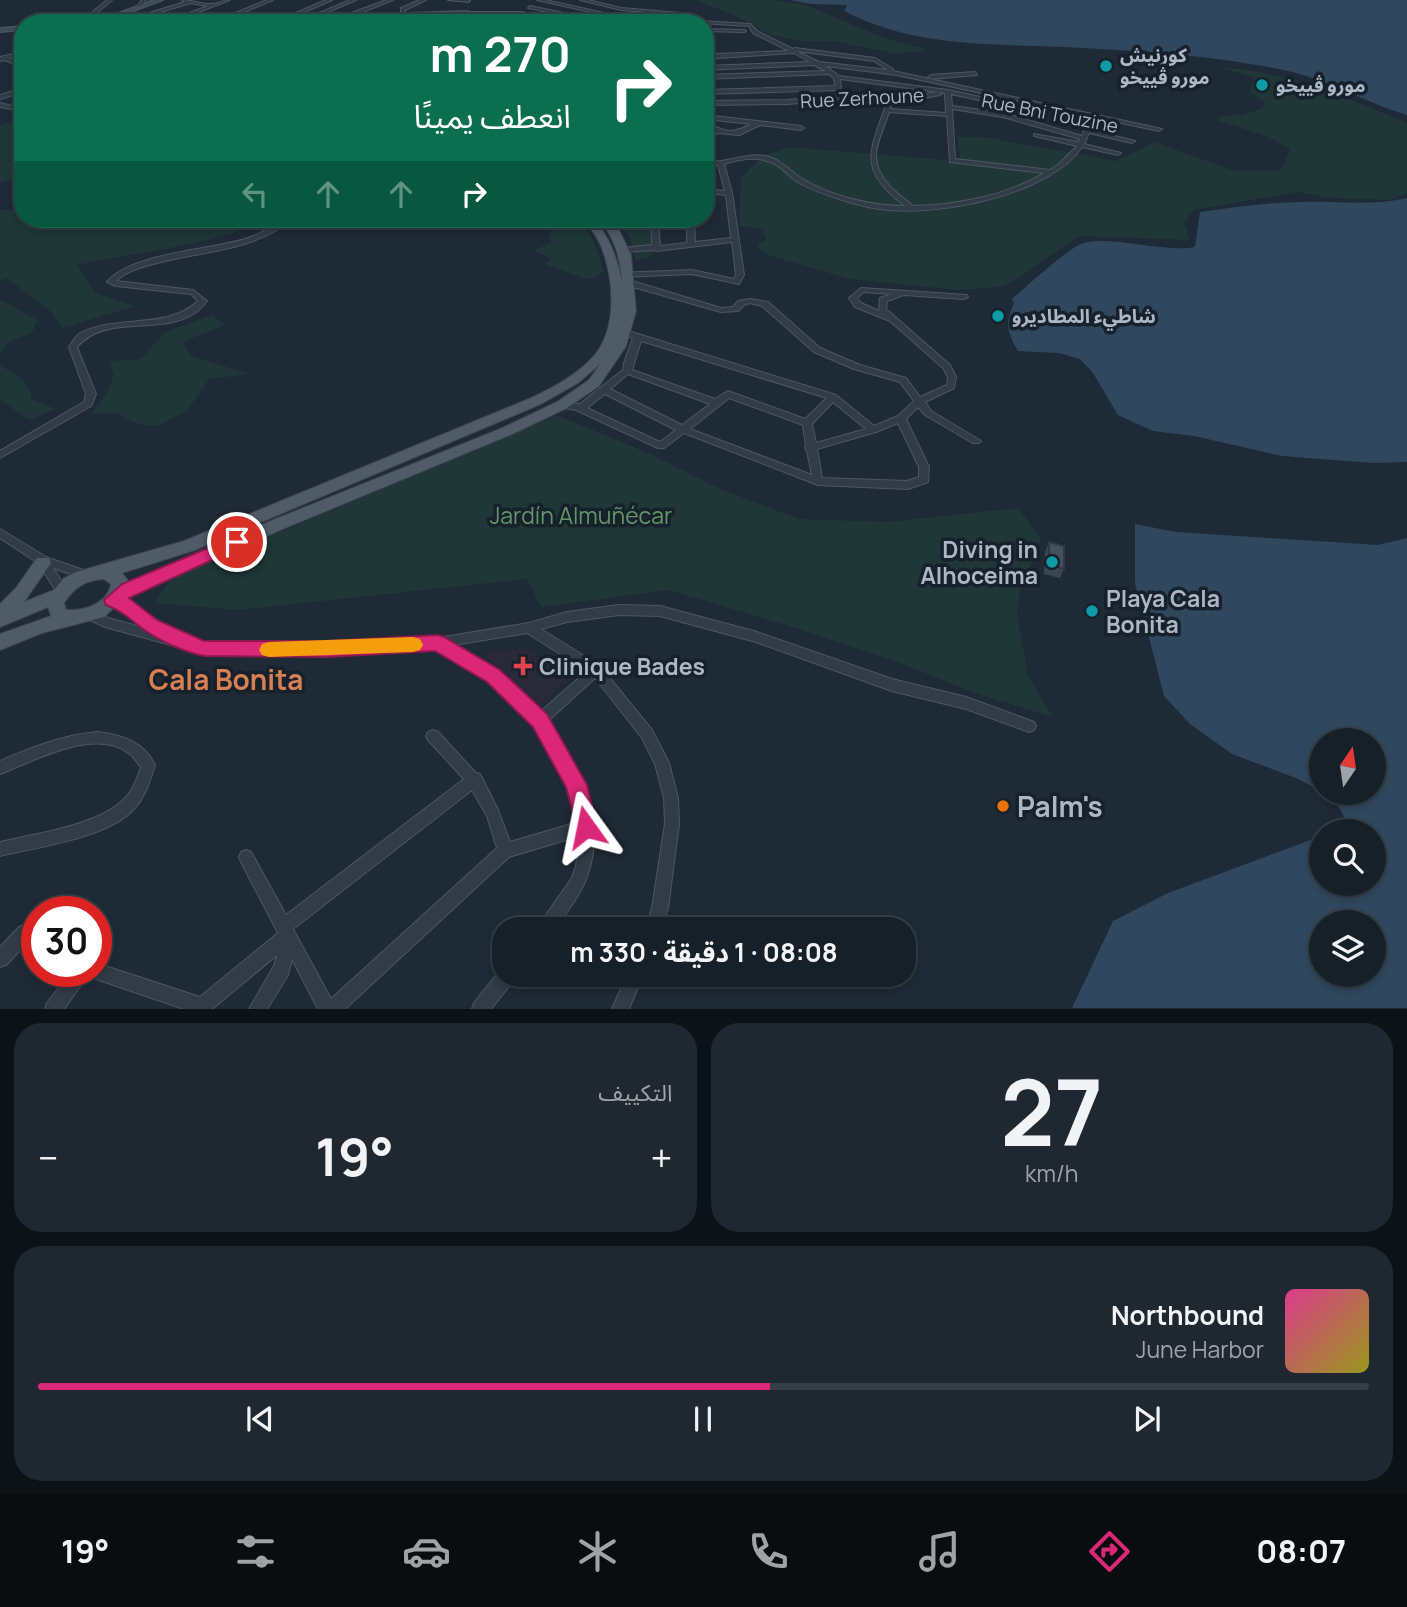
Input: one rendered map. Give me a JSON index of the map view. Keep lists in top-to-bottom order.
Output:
{
  "streets": {
    "street": ["Rue Zerhoune", "Rue Bni Touzine"]
  },
  "crossings": [
    ["Rue Zerhoune", "Rue Bni Touzine"]
  ],
  "districts": ["Cala Bonita"],
  "parks": ["Jardín Almuñécar"],
  "places": {
    "other": [
      "كورنيش مورو ڤييخو",
      "مورو ڤييخو",
      "شاطيء المطاديرو",
      "Diving in Alhoceima",
      "Playa Cala Bonita",
      "Palm's"
    ],
    "health": ["Clinique Bades"]
  },
  "north": "top",
  "page": {
    "turn": ["270 m", "انعطف يمينًا"],
    "limit": "30",
    "trip": "08:08 · 1 دقيقة · 330 m",
    "tile": [
      ["27", "km/h"],
      "التكييف"
    ],
    "heat": ["−", "19°", "+"],
    "song": ["Northbound", "June Harbor"],
    "tabs": ["08:07", "19°"]
  }
}
